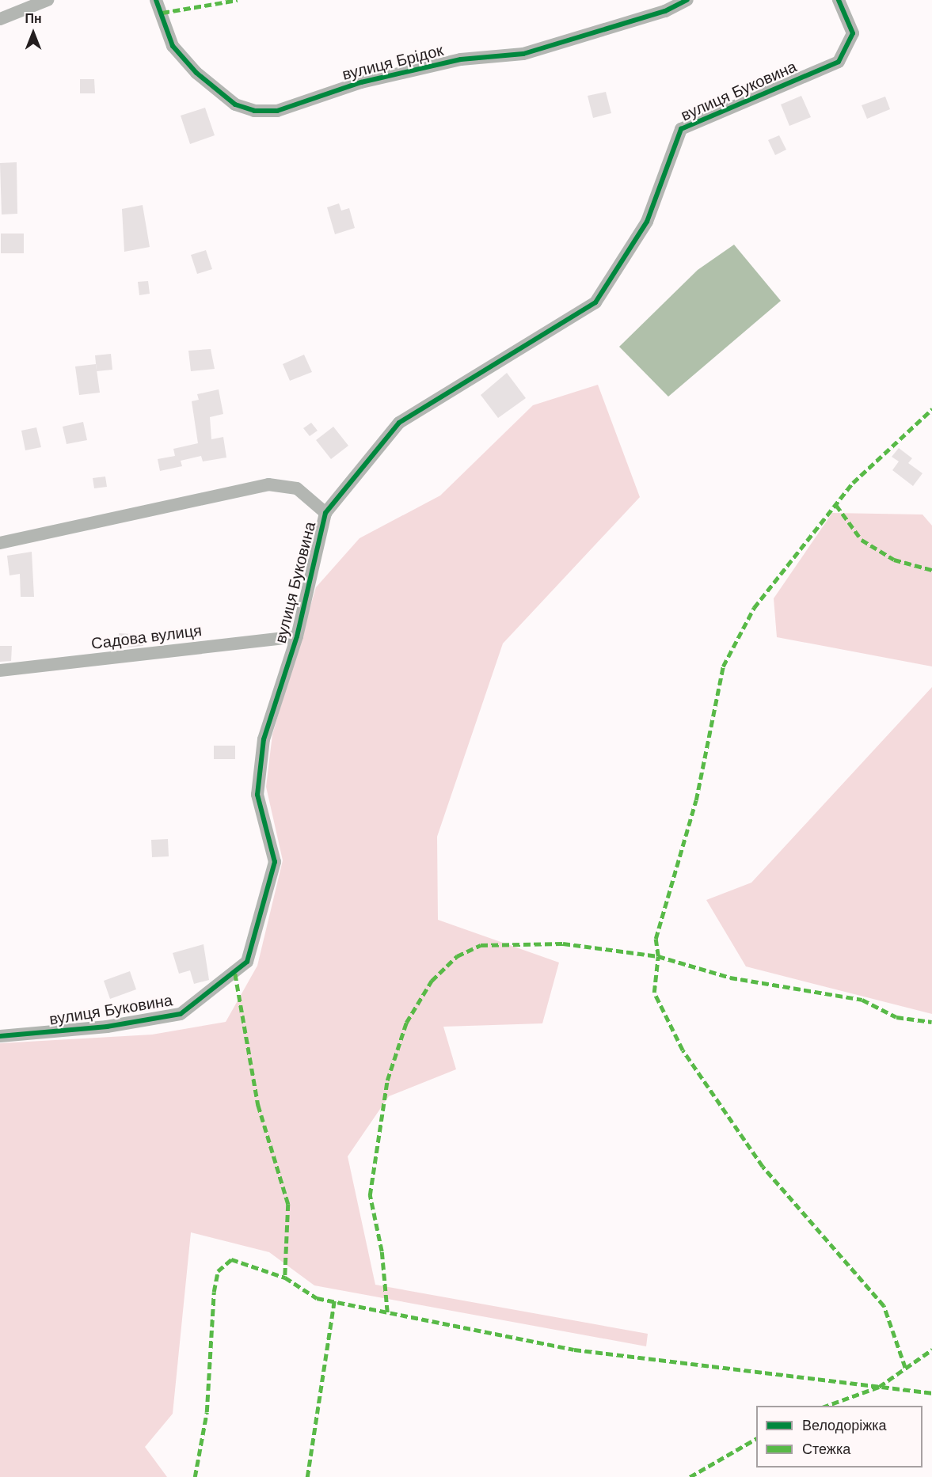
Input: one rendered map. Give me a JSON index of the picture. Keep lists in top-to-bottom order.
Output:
{
  "streets": {
    "street": ["вулиця Брідок", "вулиця Буковина", "Садова вулиця"]
  },
  "crossings": [
    ["вулиця Буковина", "Садова вулиця"]
  ],
  "legend": ["Велодоріжка", "Стежка"],
  "north": "top"
}
